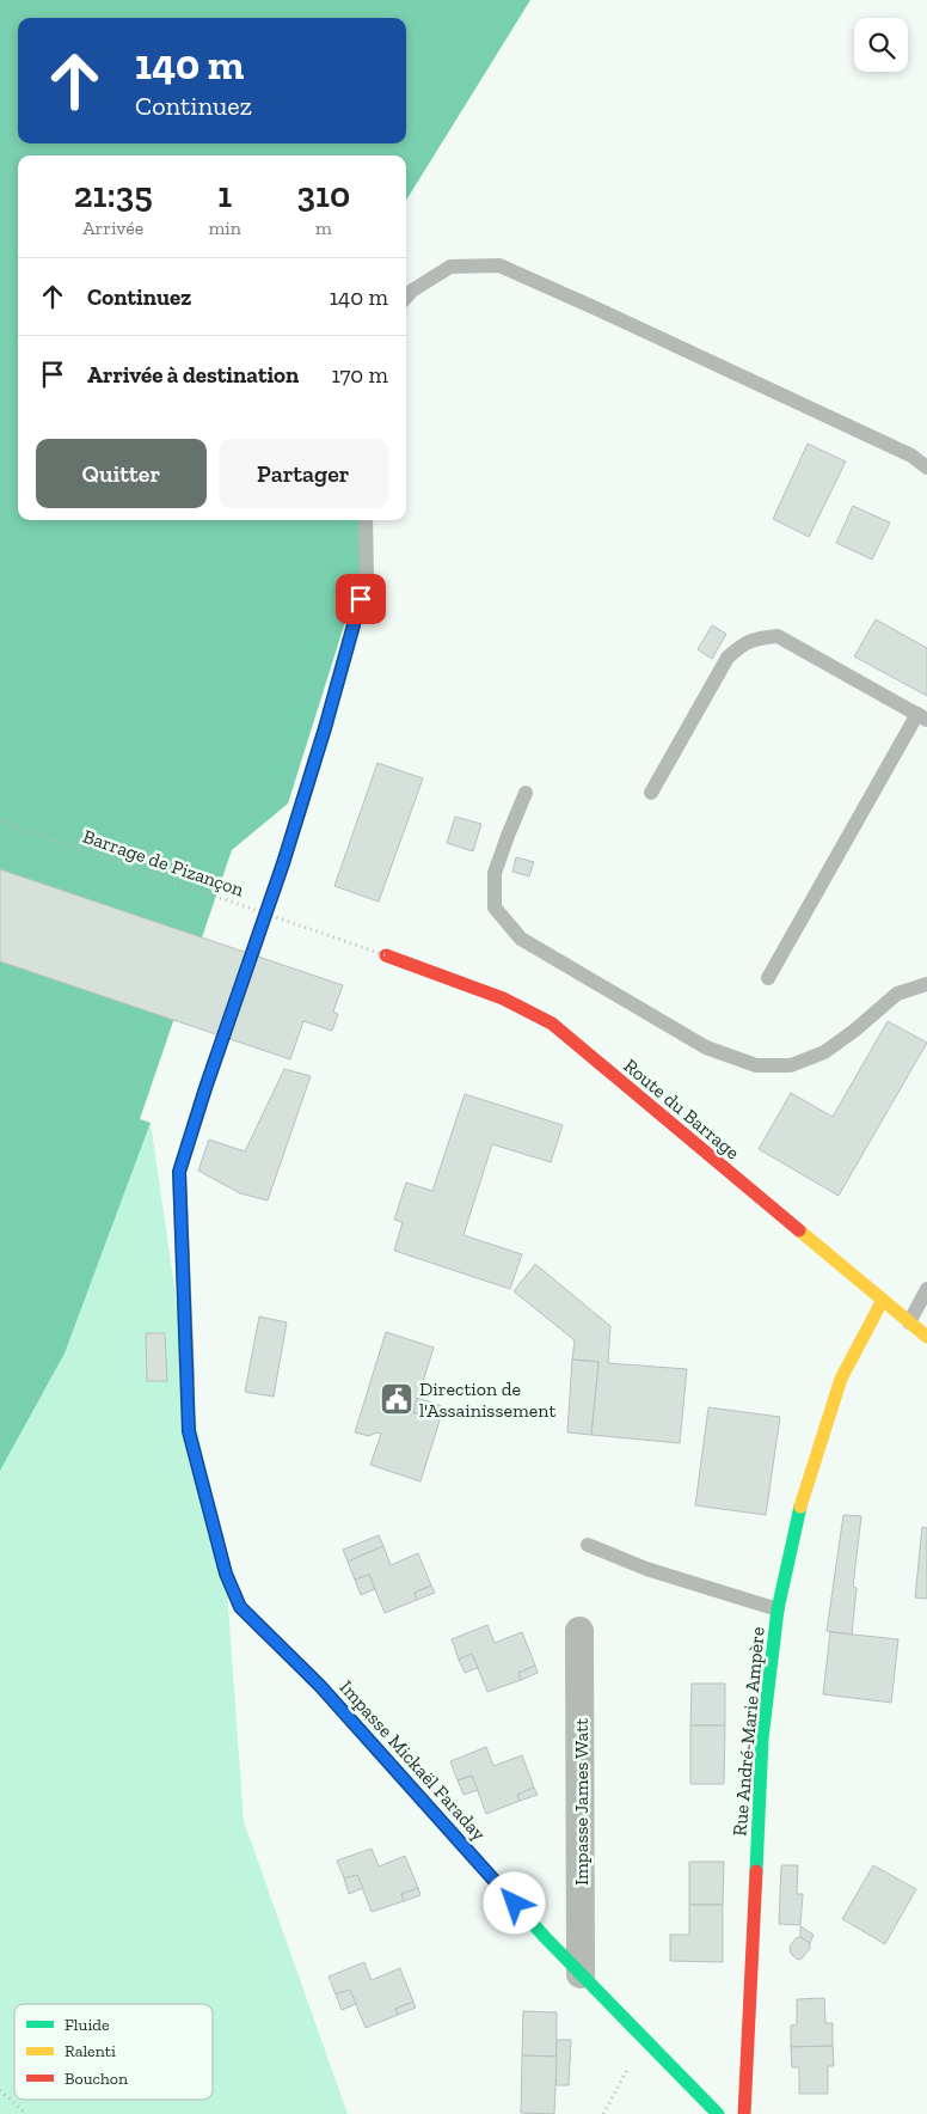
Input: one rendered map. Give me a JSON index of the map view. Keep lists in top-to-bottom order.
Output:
{
  "streets": {
    "street": [
      "Route du Barrage",
      "Rue André-Marie Ampère",
      "Impasse Mickaël Faraday",
      "Impasse James Watt"
    ],
    "path": ["Barrage de Pizançon"]
  },
  "crossings": [
    ["Barrage de Pizançon", "Route du Barrage"],
    ["Route du Barrage", "Rue André-Marie Ampère"],
    ["Impasse Mickaël Faraday", "Impasse James Watt"]
  ],
  "places": {
    "public building": ["Direction de l'Assainissement"]
  },
  "legend": ["Fluide", "Ralenti", "Bouchon"],
  "page": {
    "turn": ["140 m", "Continuez"],
    "eta": [
      "21:35",
      "Arrivée",
      "1",
      "min",
      "310",
      "m"
    ],
    "list": [
      {
        "name": "Continuez",
        "value": "140 m"
      },
      {
        "name": "Arrivée à destination",
        "value": "170 m"
      }
    ],
    "buttons": ["Quitter", "Partager"]
  }
}
